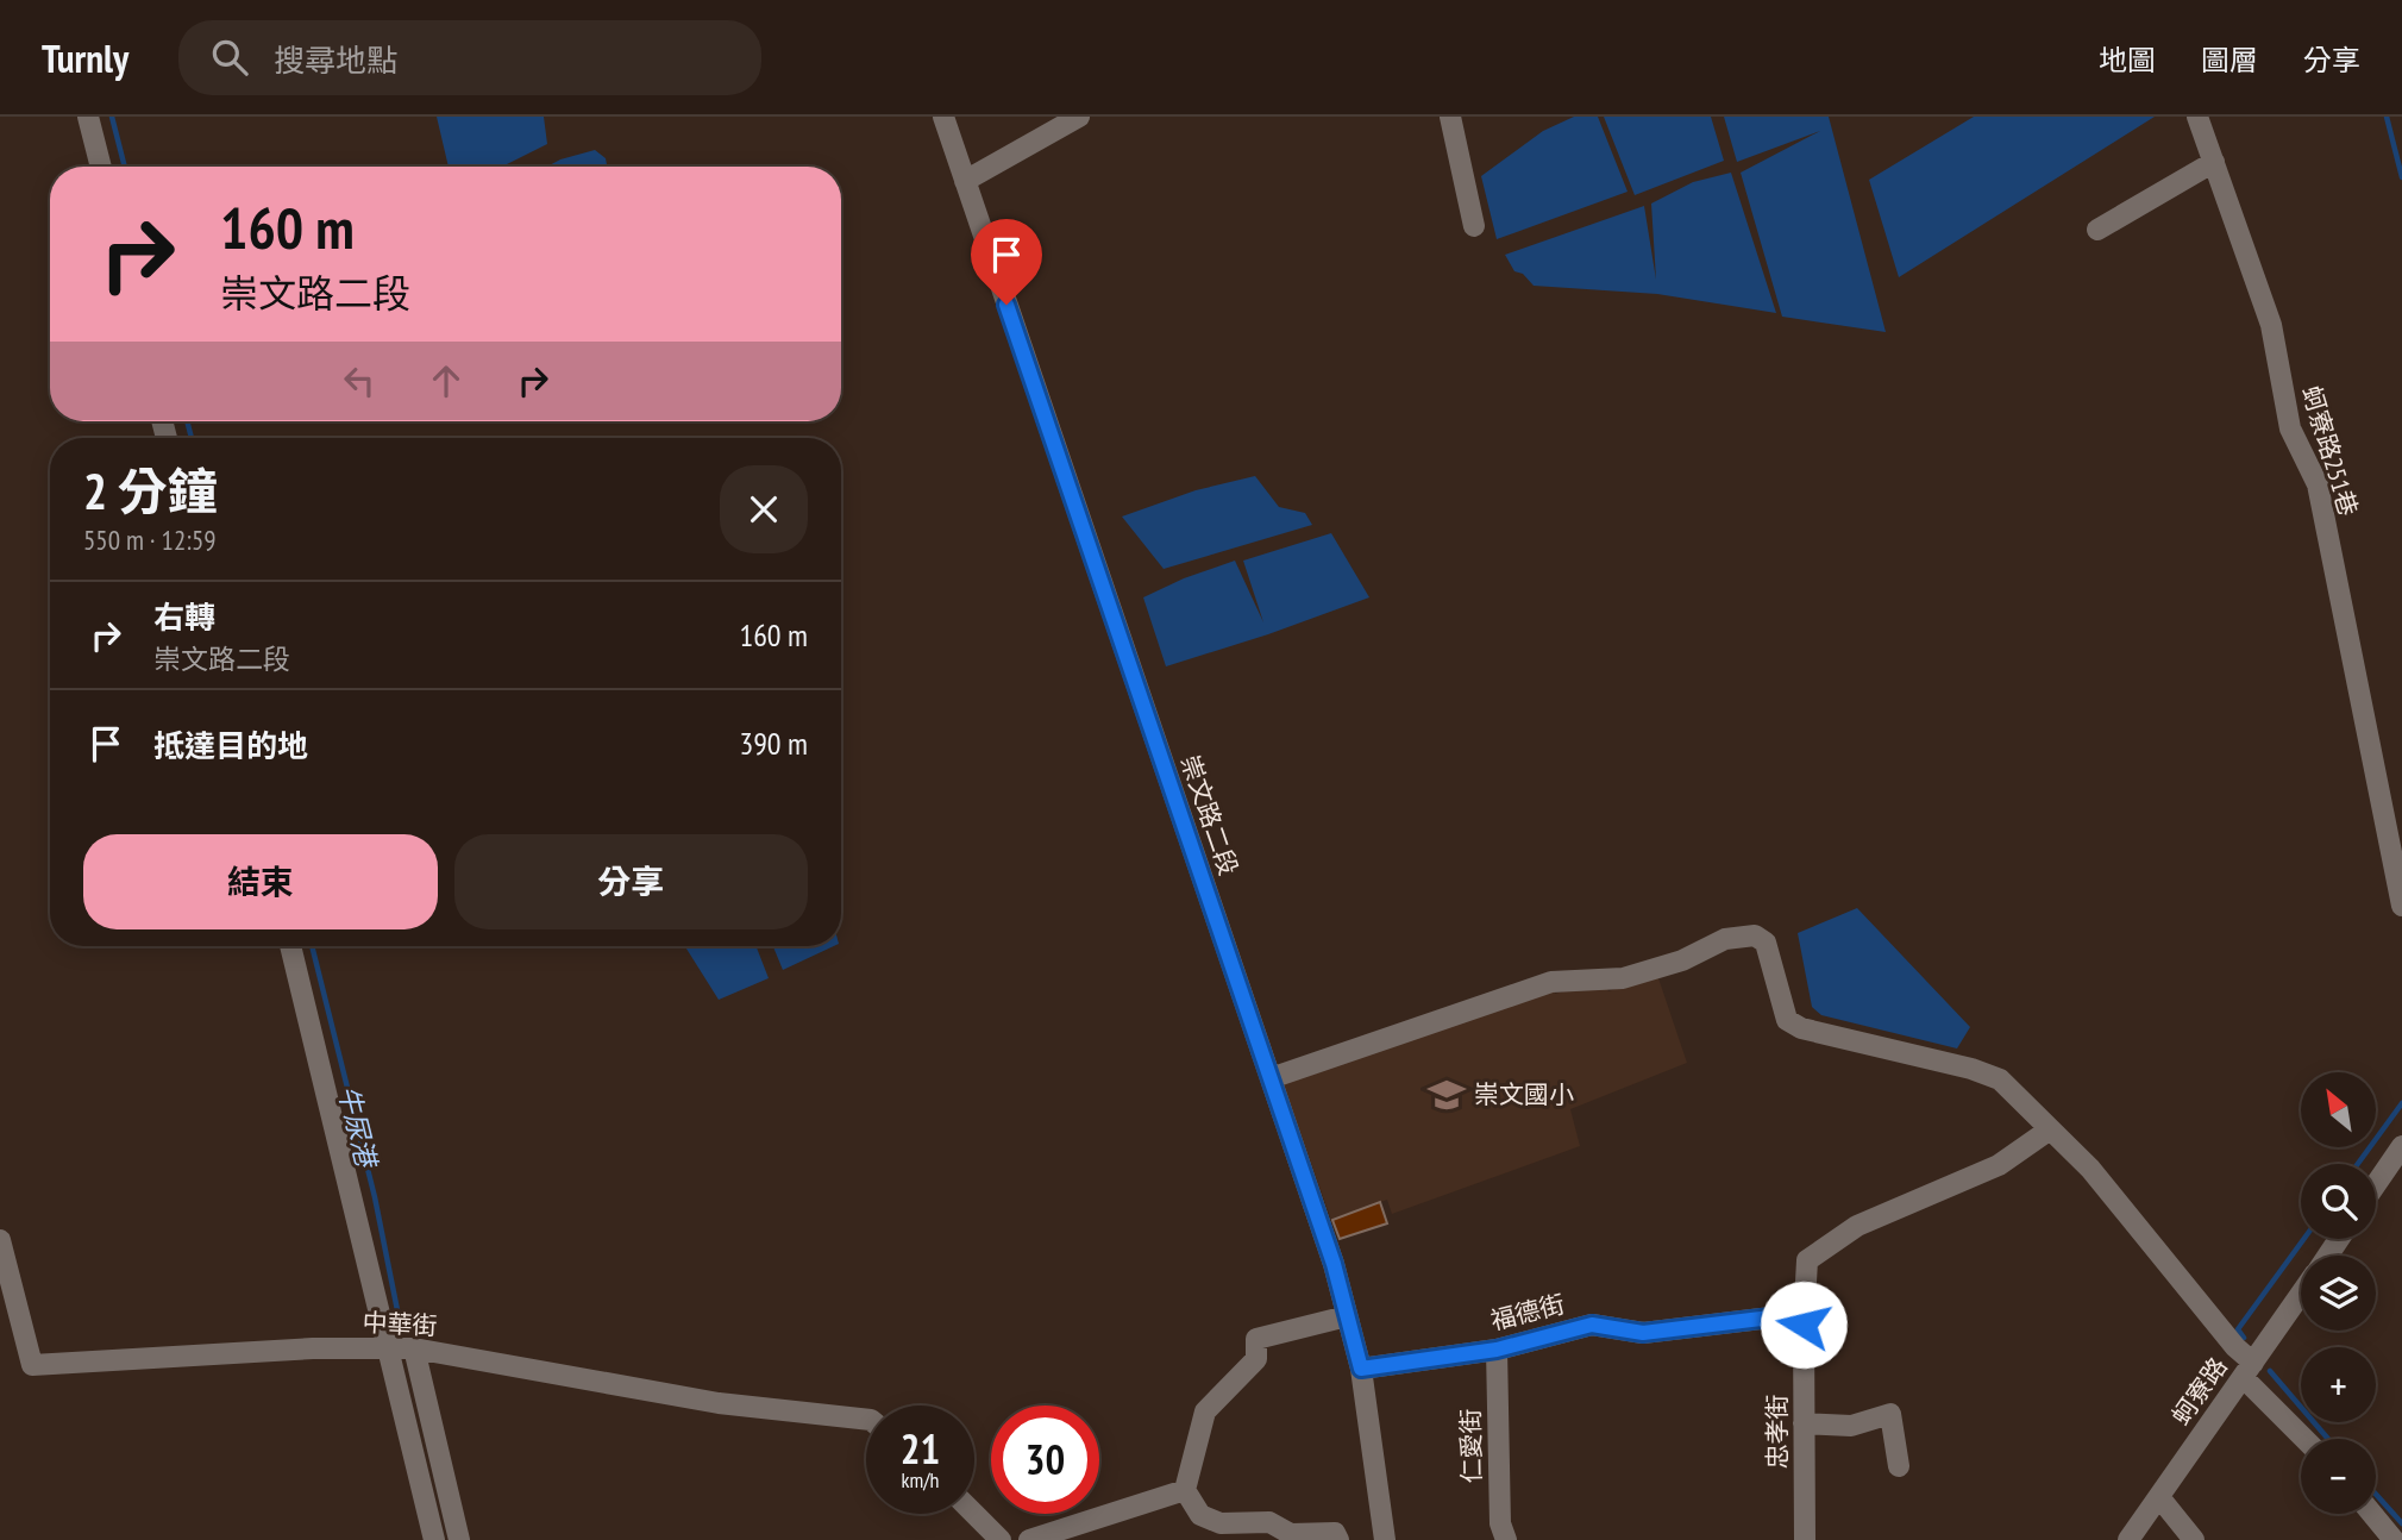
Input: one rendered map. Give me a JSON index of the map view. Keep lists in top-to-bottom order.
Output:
{
  "streets": {
    "street": [
      "蚵寮路251巷",
      "崇文路二段",
      "福德街",
      "中華街",
      "蚵寮路",
      "忠孝街",
      "仁愛街"
    ]
  },
  "crossings": [
    ["崇文路二段", "福德街"],
    ["福德街", "忠孝街"],
    ["福德街", "仁愛街"]
  ],
  "water": ["牛尿港"],
  "places": {
    "school or university": ["崇文國小"]
  },
  "north": "top left",
  "page": {
    "header": "Turnly",
    "search": "搜尋地點",
    "nav": ["地圖", "圖層", "分享"],
    "turn": ["160 m", "崇文路二段"],
    "heading": ["2 分鐘", "550 m · 12:59"],
    "list": [
      {
        "name": "右轉",
        "note": "崇文路二段",
        "value": "160 m"
      },
      {
        "name": "抵達目的地",
        "value": "390 m"
      }
    ],
    "buttons": ["結束", "分享"],
    "map_buttons": ["+", "−"],
    "speed": "21 km/h",
    "limit": "30"
  }
}
